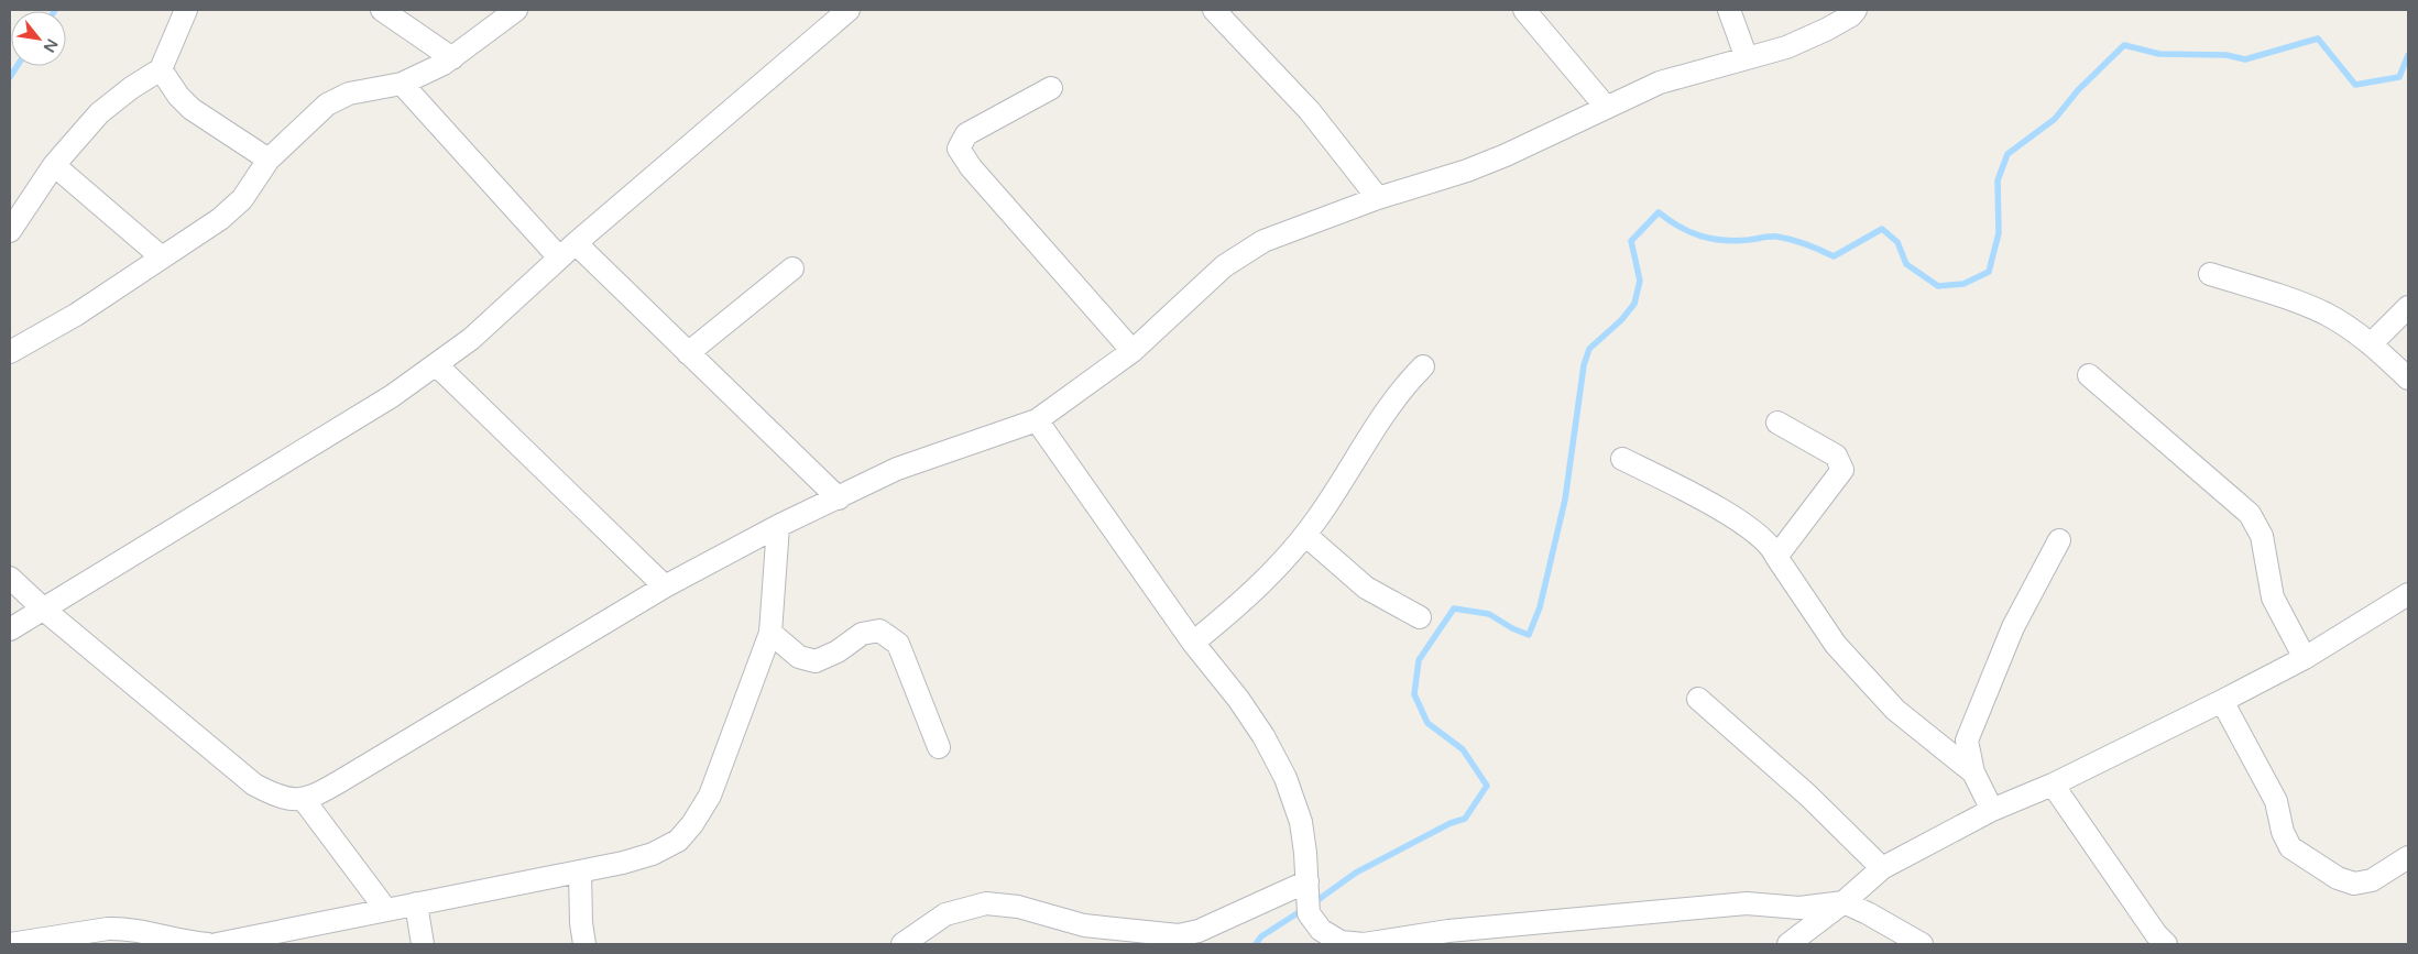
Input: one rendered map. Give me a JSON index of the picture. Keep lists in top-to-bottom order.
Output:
{
  "north": "bottom right"
}
